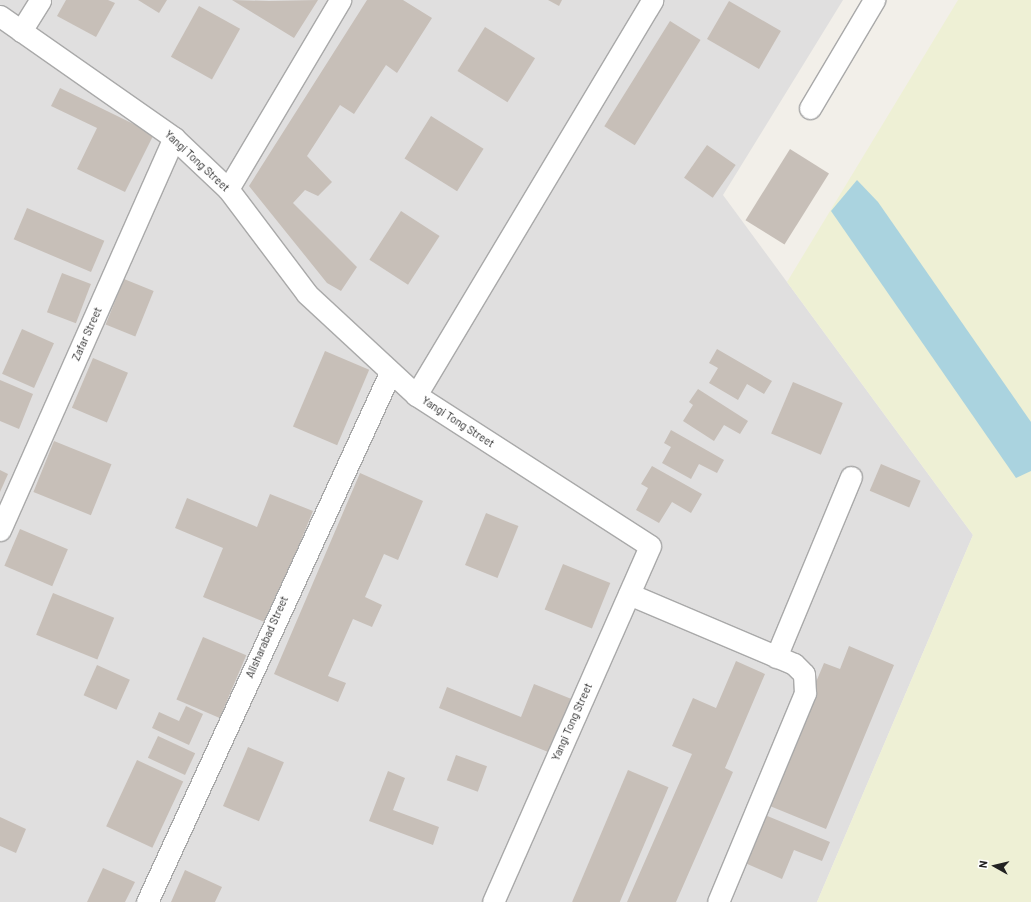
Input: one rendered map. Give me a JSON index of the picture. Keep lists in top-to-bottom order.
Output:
{
  "streets": {
    "street": ["Yangi Tong Street", "Zafar Street", "Alisharabad Street"]
  },
  "crossings": [
    ["Yangi Tong Street", "Zafar Street"],
    ["Yangi Tong Street", "Alisharabad Street"]
  ],
  "north": "left"
}
